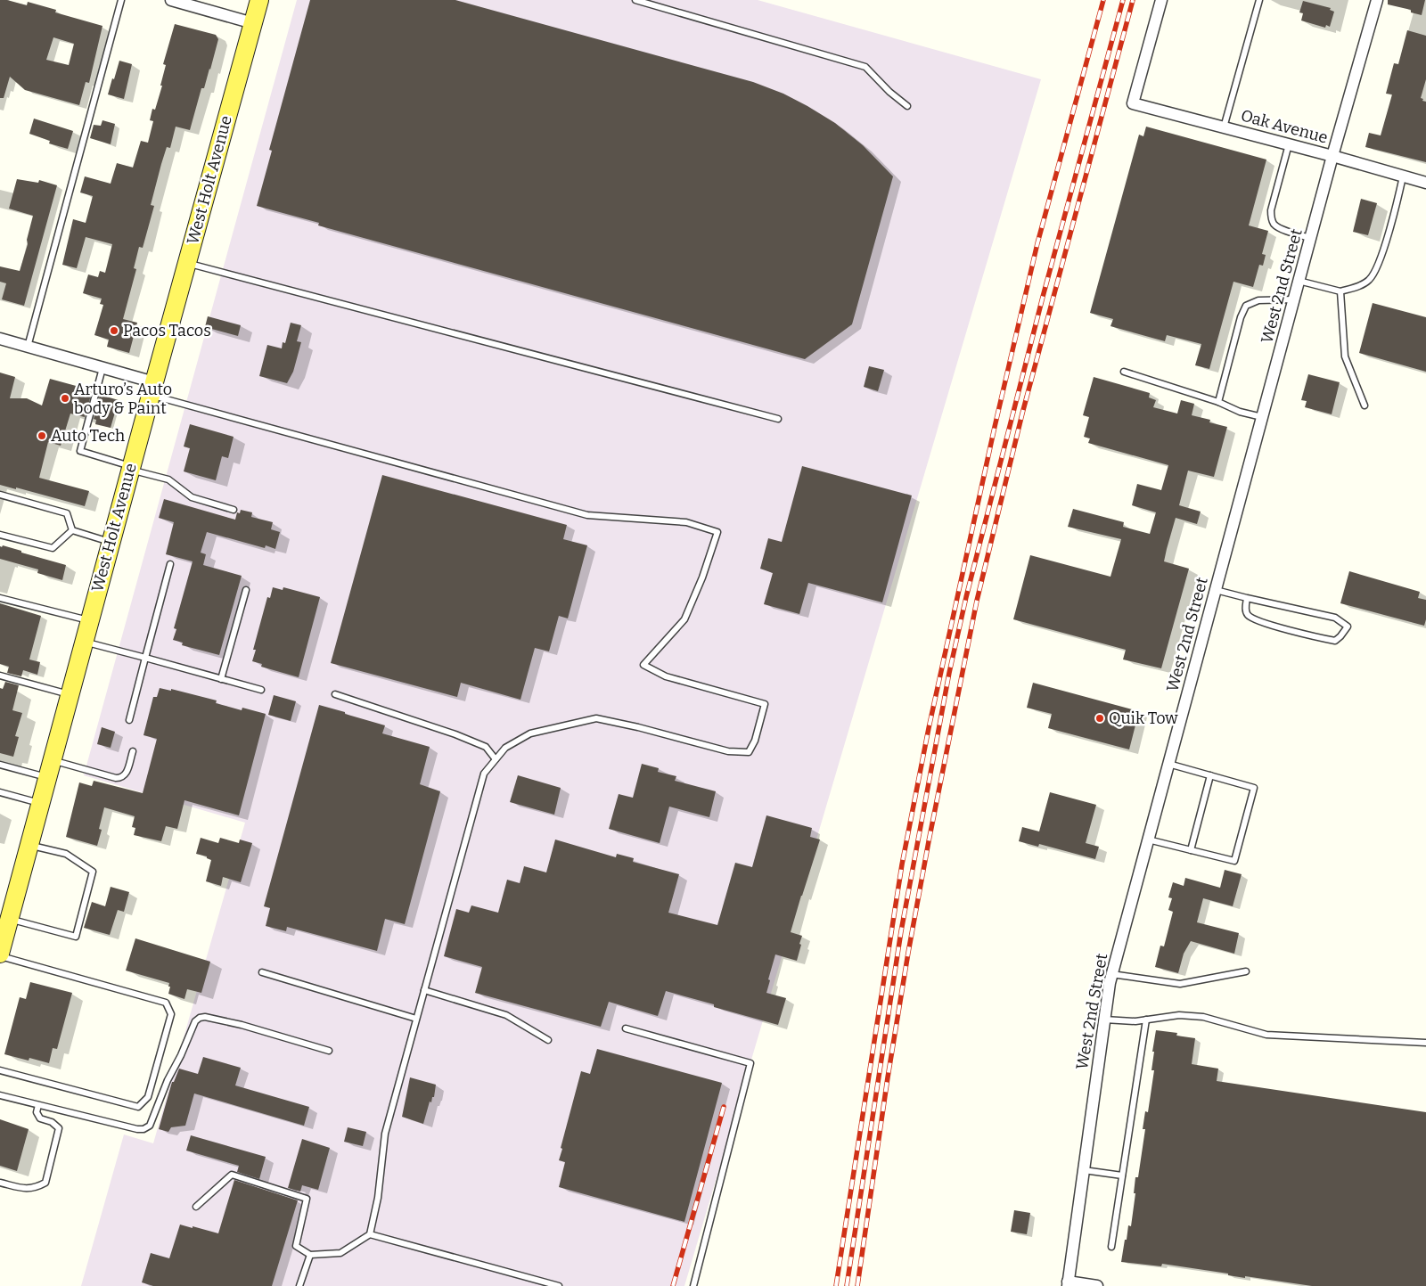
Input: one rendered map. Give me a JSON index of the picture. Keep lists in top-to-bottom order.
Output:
{
  "streets": {
    "main road": ["West Holt Avenue"],
    "street": ["Oak Avenue", "West 2nd Street"]
  },
  "crossings": [
    ["Oak Avenue", "West 2nd Street"]
  ],
  "places": [
    "Pacos Tacos",
    "Arturo’s Auto body & Paint",
    "Auto Tech",
    "Quik Tow"
  ]
}
